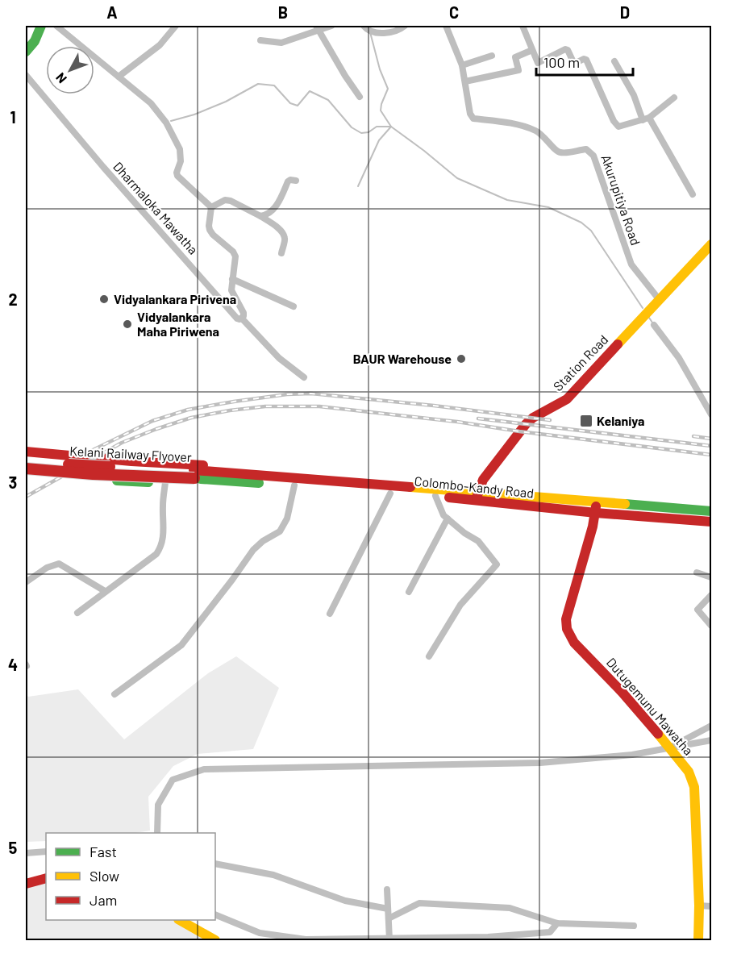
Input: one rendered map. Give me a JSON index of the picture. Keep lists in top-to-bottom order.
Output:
{
  "streets": {
    "main road": [
      "Station Road",
      "Kelani Railway Flyover",
      "Colombo-Kandy Road",
      "Dutugemunu Mawatha"
    ],
    "street": ["Akurupitiya Road", "Dharmaloka Mawatha"]
  },
  "crossings": [
    ["Akurupitiya Road", "Station Road"],
    ["Station Road", "Colombo-Kandy Road"],
    ["Kelani Railway Flyover", "Colombo-Kandy Road"],
    ["Colombo-Kandy Road", "Dutugemunu Mawatha"]
  ],
  "places": {
    "other": ["Vidyalankara Pirivena", "Vidyalankara Maha Piriwena", "BAUR Warehouse"],
    "transit": ["Kelaniya"]
  },
  "legend": ["Fast", "Slow", "Jam"],
  "scale_bar": "100 m",
  "north": "bottom left",
  "grid": {
    "columns": [
      "A",
      "B",
      "C",
      "D"
    ],
    "rows": [
      "1",
      "2",
      "3",
      "4",
      "5"
    ]
  }
}
